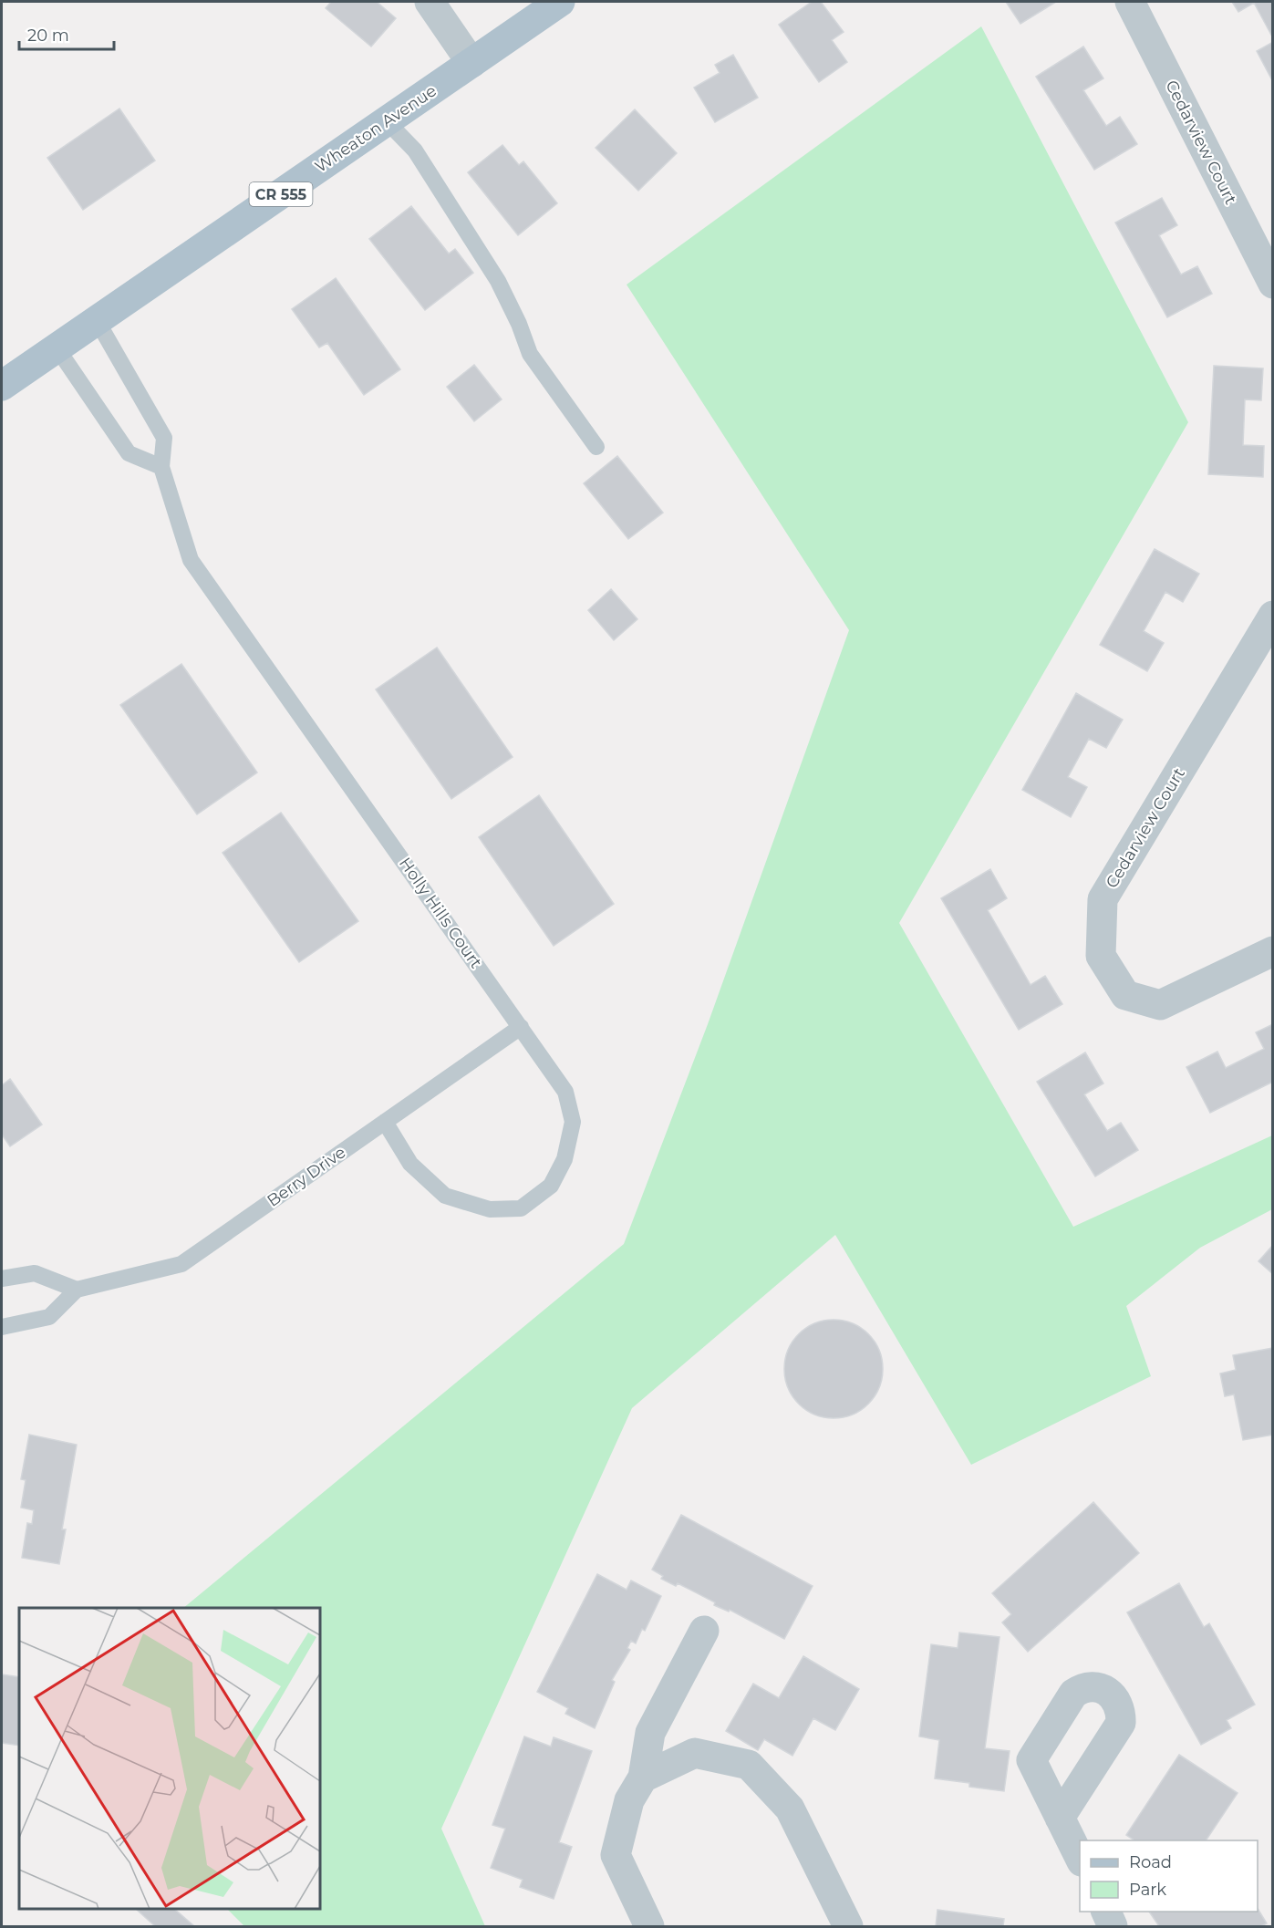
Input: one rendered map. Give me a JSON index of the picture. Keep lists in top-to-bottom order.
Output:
{
  "streets": {
    "main road": ["Wheaton Avenue", "CR 555"],
    "street": ["Cedarview Court"],
    "lane": ["Holly Hills Court", "Berry Drive"]
  },
  "crossings": [
    ["Wheaton Avenue", "Holly Hills Court"],
    ["Holly Hills Court", "Berry Drive"]
  ],
  "legend": ["Road", "Park"],
  "scale_bar": "20 m"
}
